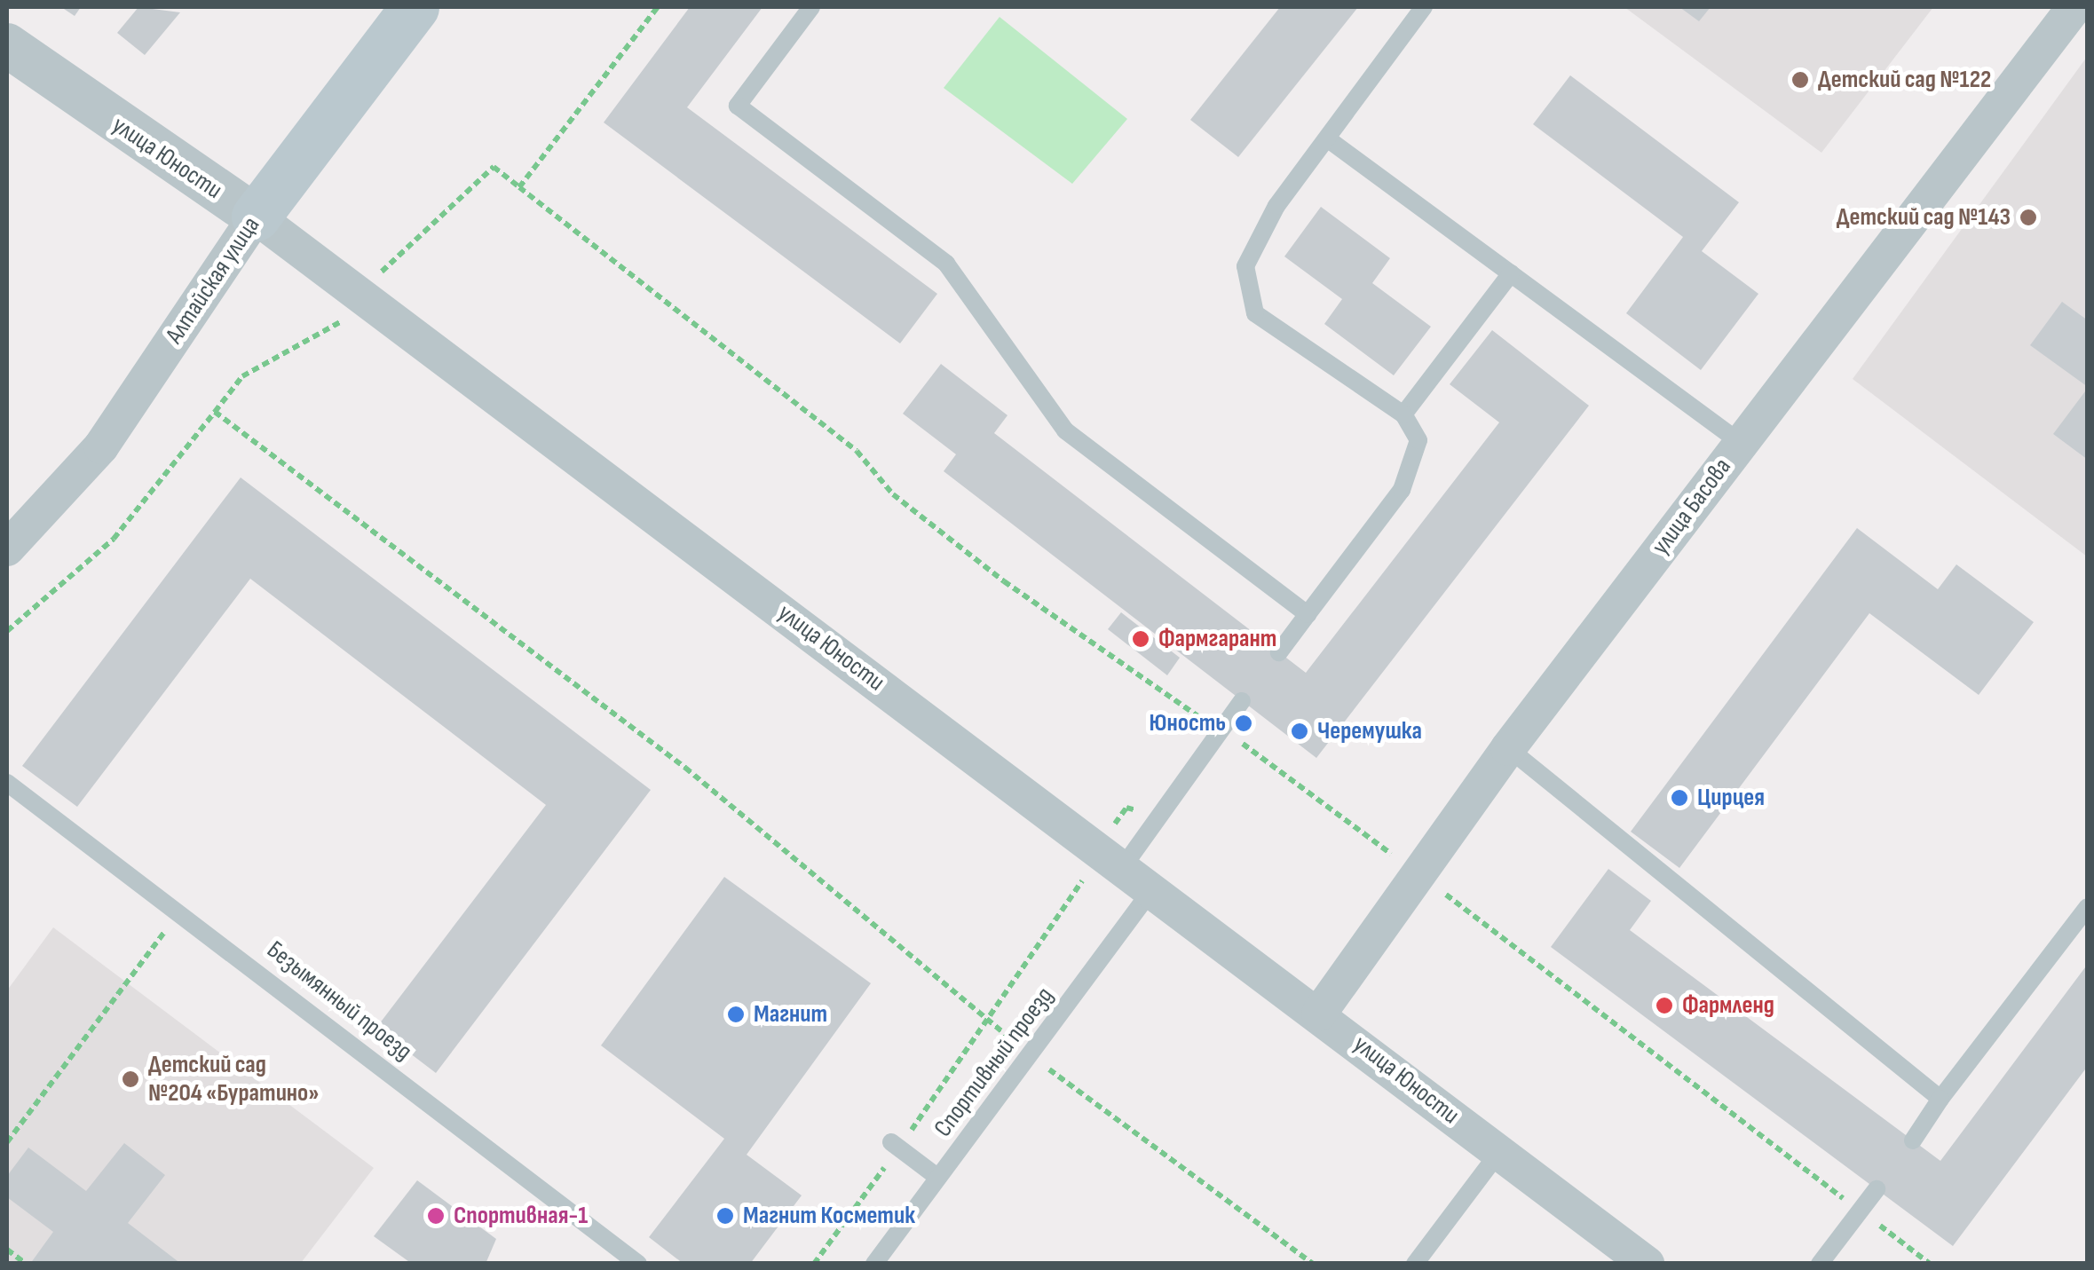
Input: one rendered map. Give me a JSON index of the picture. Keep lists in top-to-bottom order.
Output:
{
  "streets": {
    "main road": ["Алтайская улица"],
    "street": ["улица Юности", "улица Басова"],
    "lane": ["Безымянный проезд", "Спортивный проезд"]
  },
  "crossings": [
    ["улица Юности", "Алтайская улица"],
    ["улица Юности", "улица Басова"],
    ["улица Юности", "Спортивный проезд"]
  ],
  "places": [
    "Детский сад №122",
    "Детский сад №143",
    "Фармгарант",
    "Юность",
    "Черемушка",
    "Цирцея",
    "Фармленд",
    "Магнит",
    "Детский сад №204 «Буратино»",
    "Спортивная-1",
    "Магнит Косметик"
  ]
}
